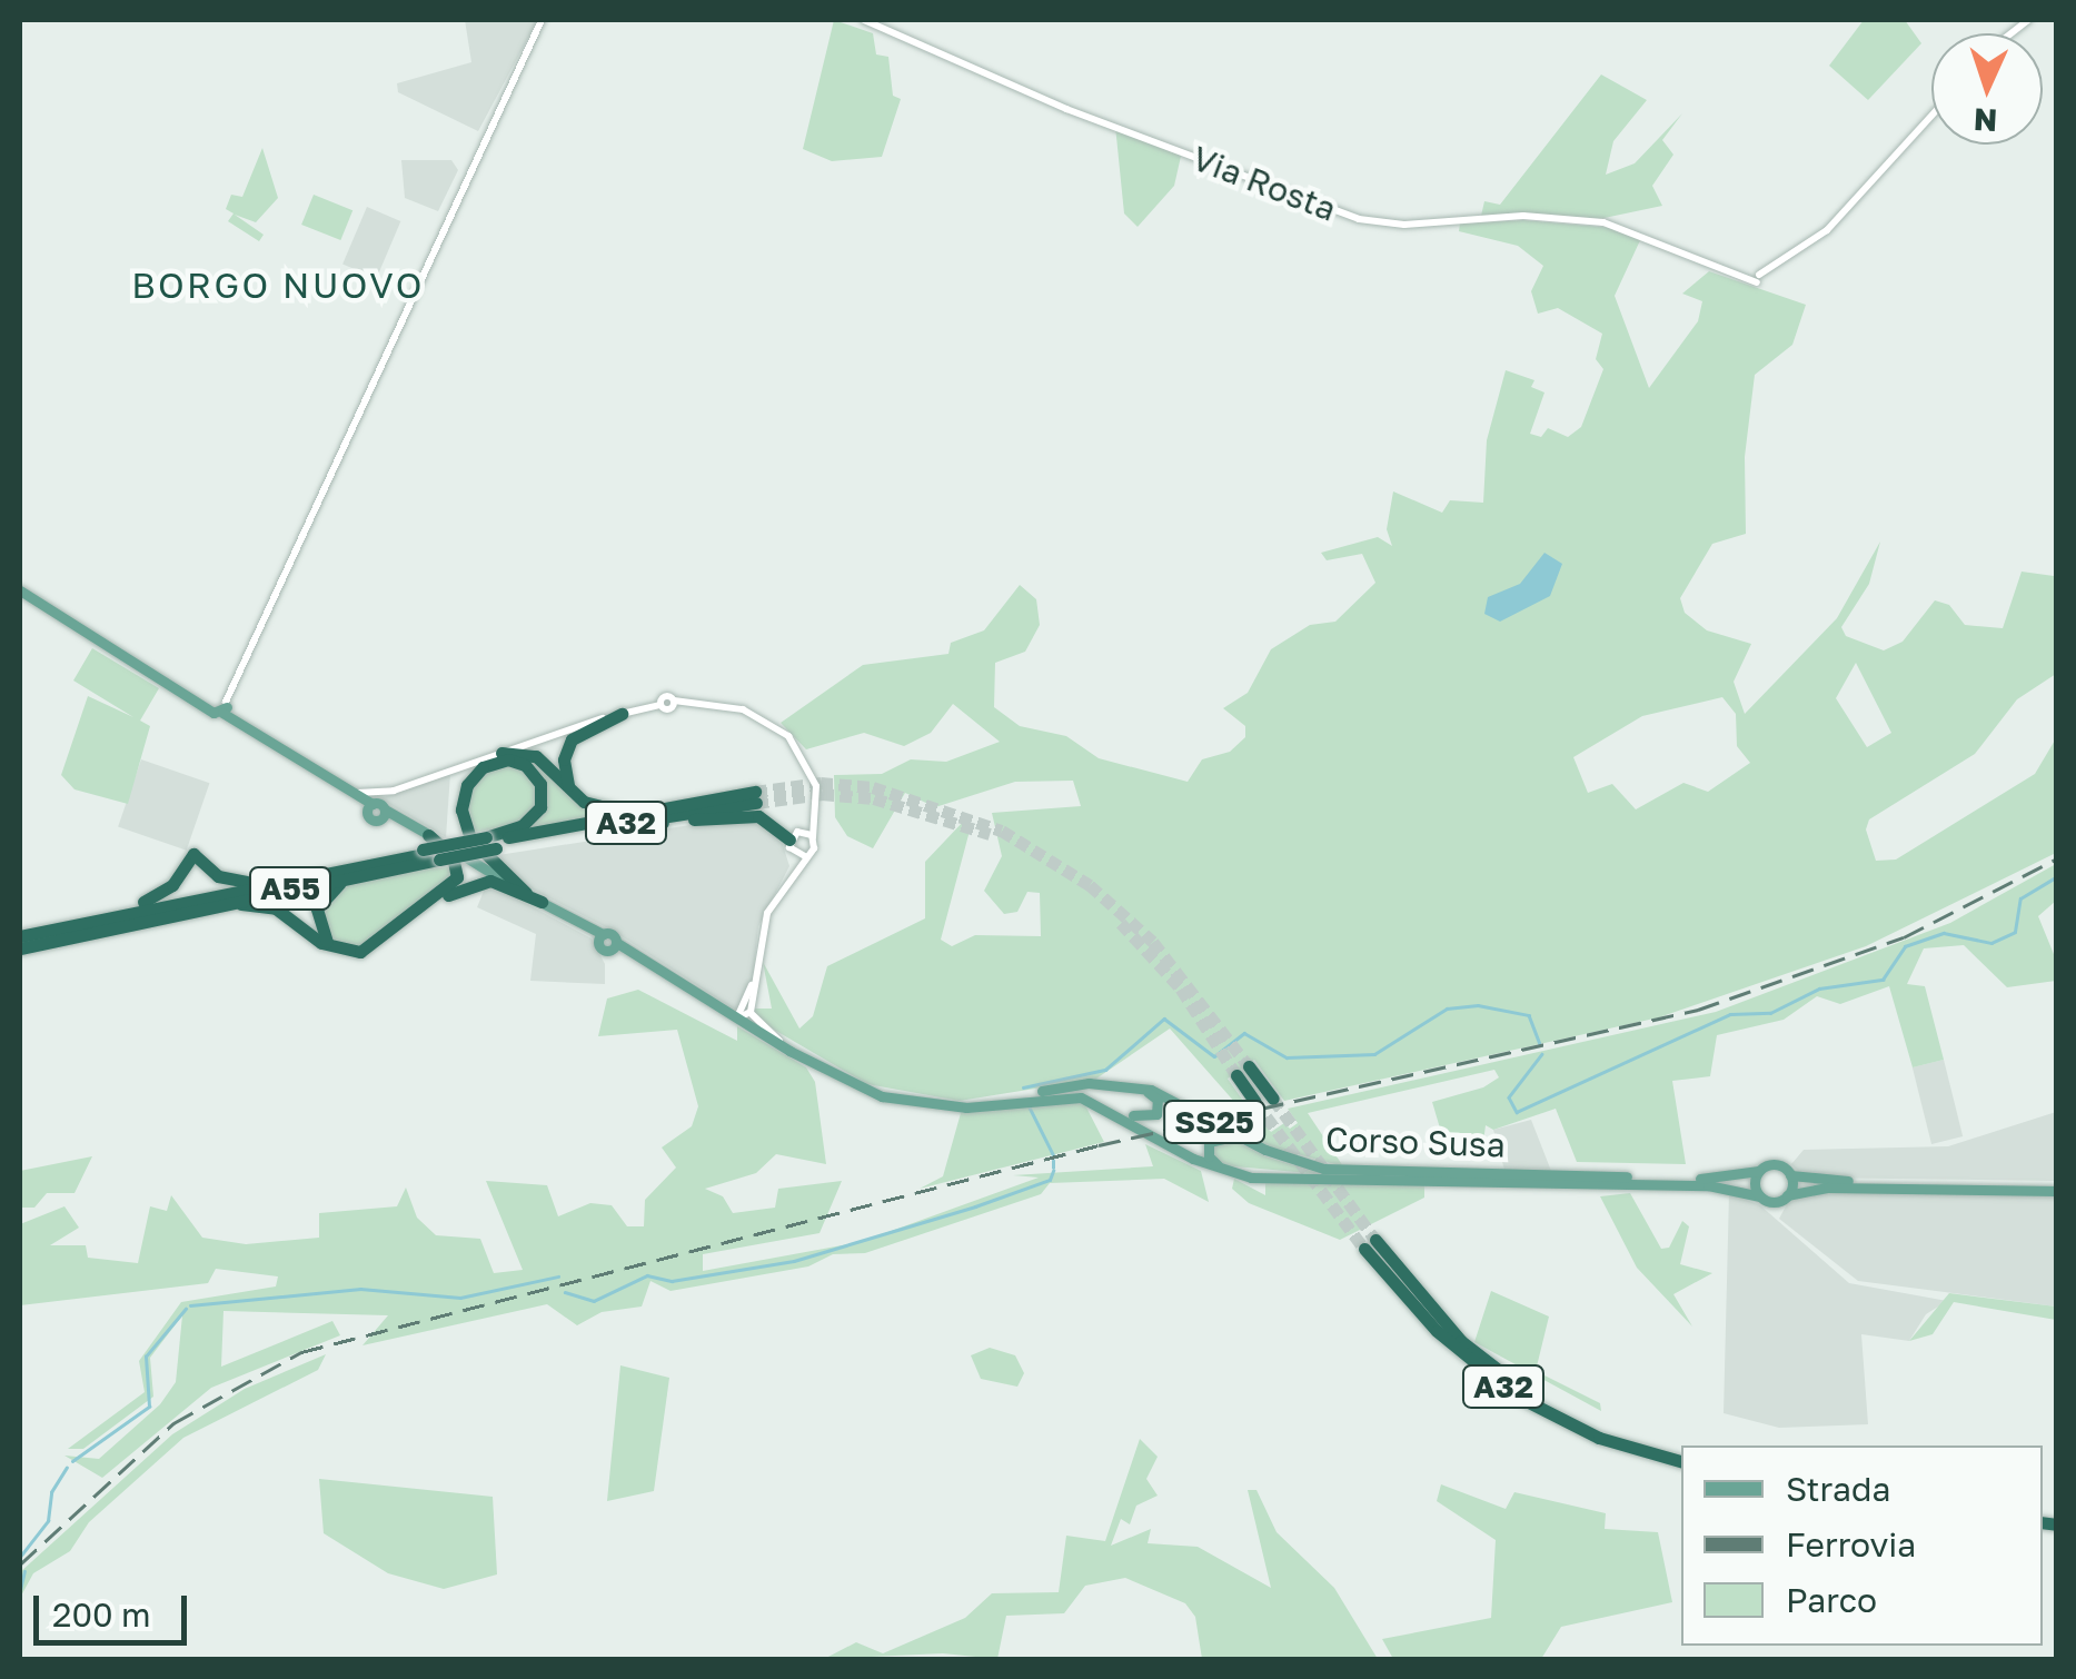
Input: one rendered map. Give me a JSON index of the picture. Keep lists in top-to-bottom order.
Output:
{
  "streets": {
    "highway": ["A32", "A55"],
    "main road": ["SS25", "Corso Susa"],
    "street": ["Via Rosta"]
  },
  "crossings": [
    ["A32", "A55"],
    ["SS25", "Corso Susa"]
  ],
  "districts": ["BORGO NUOVO"],
  "legend": ["Strada", "Ferrovia", "Parco"],
  "scale_bar": "200 m",
  "north": "bottom"
}
